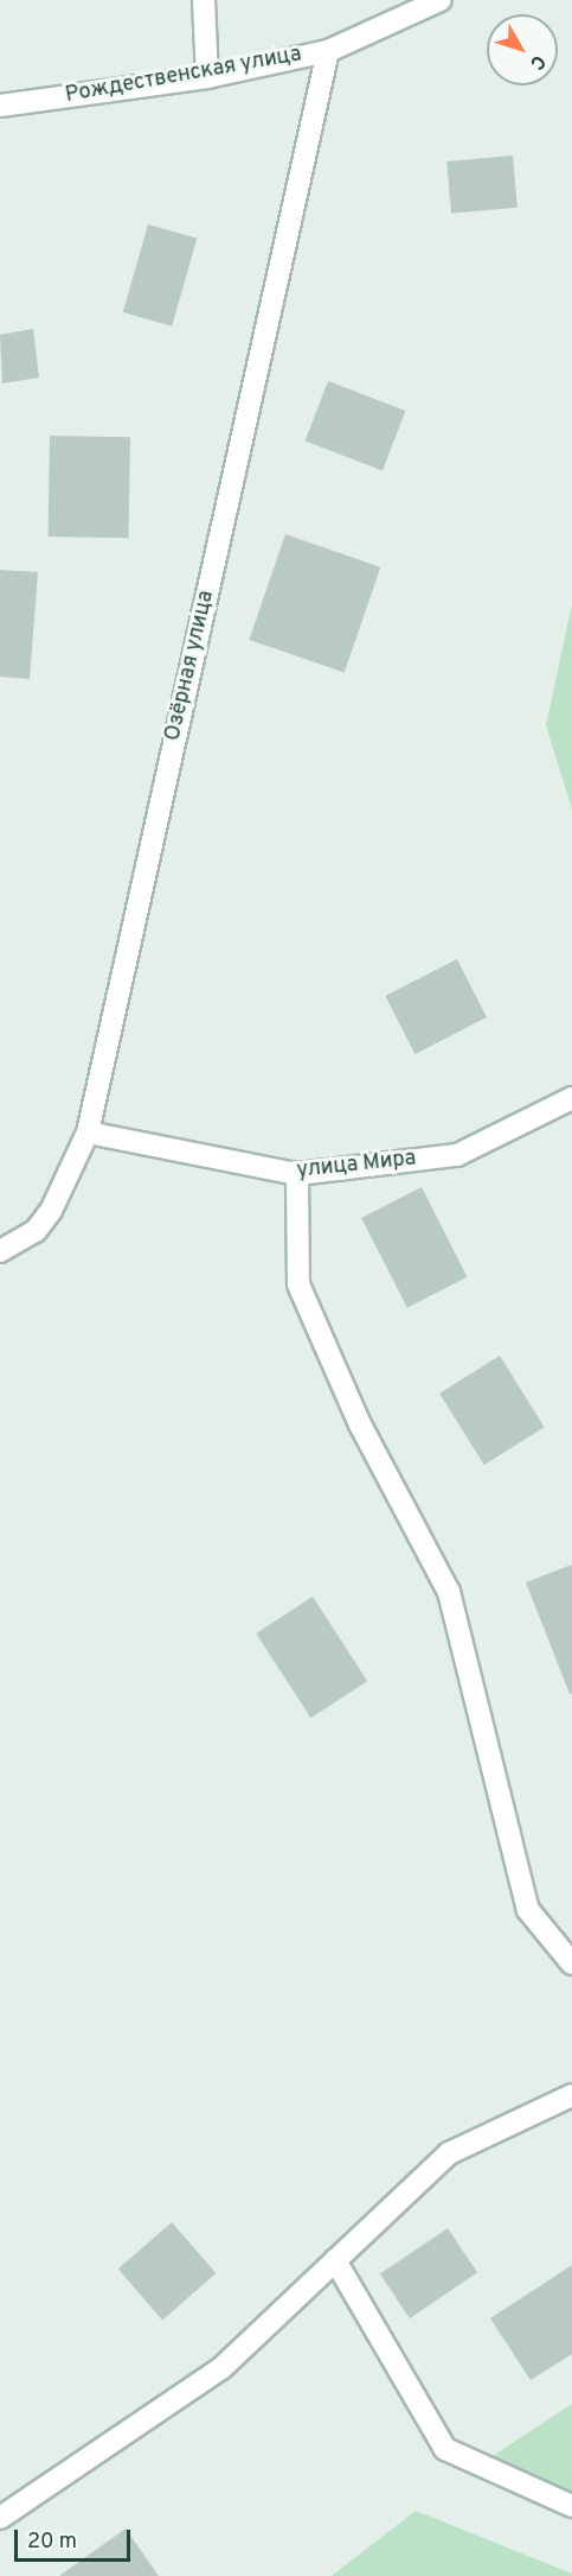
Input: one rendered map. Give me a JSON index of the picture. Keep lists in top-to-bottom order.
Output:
{
  "streets": {
    "street": ["Рождественская улица", "Озёрная улица", "улица Мира"]
  },
  "crossings": [
    ["Рождественская улица", "Озёрная улица"],
    ["Озёрная улица", "улица Мира"]
  ],
  "scale_bar": "20 m",
  "north": "bottom right"
}
